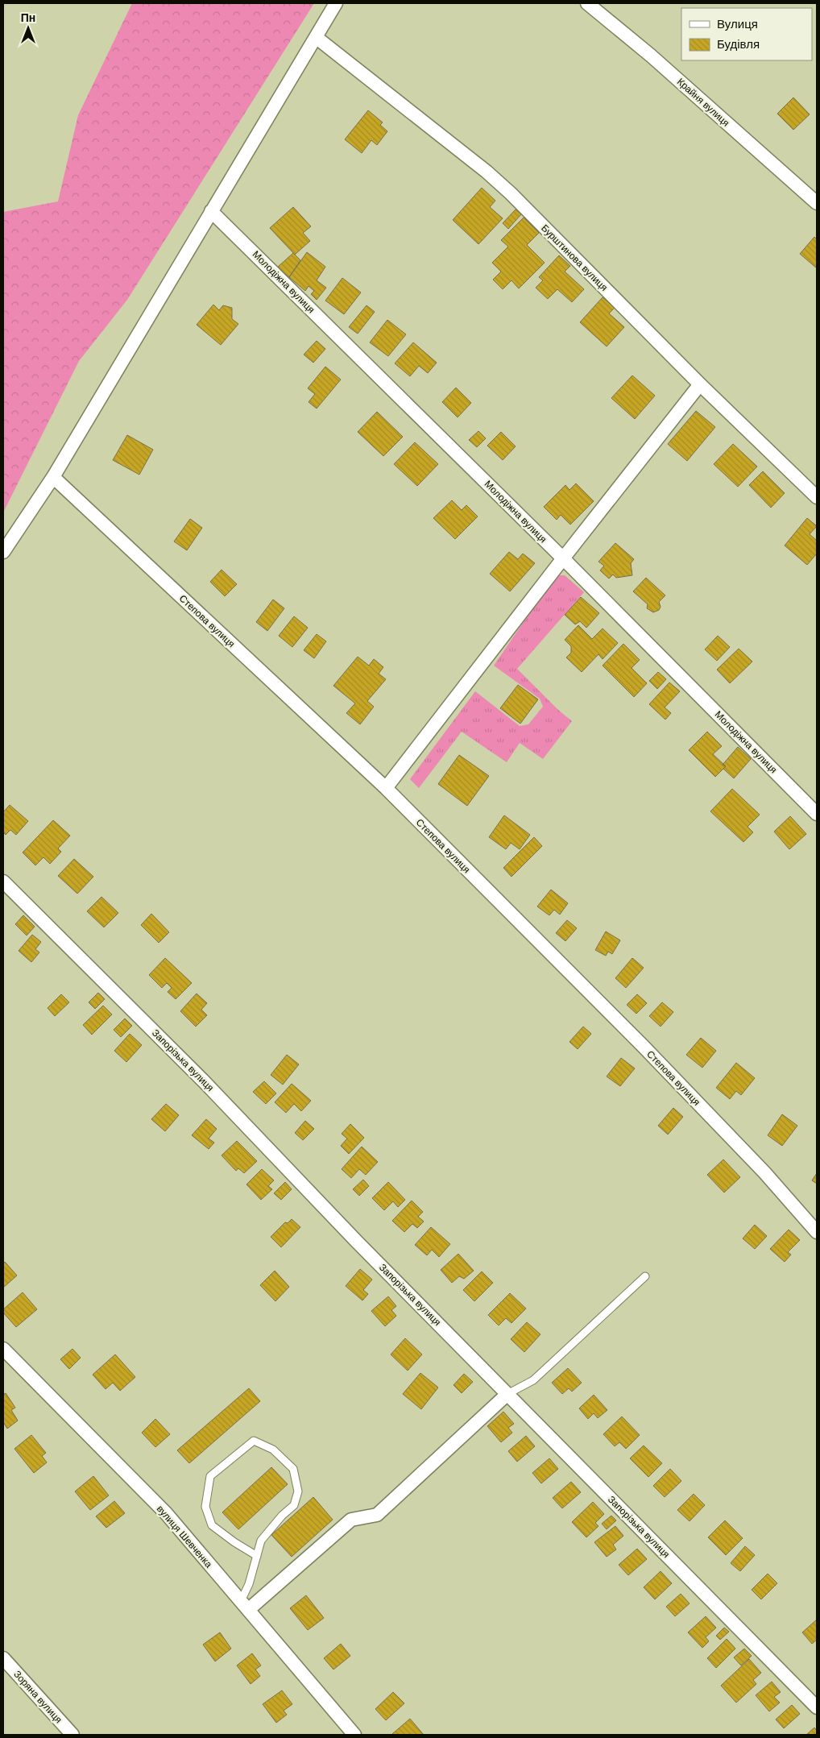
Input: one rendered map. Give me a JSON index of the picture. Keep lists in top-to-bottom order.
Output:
{
  "streets": {
    "street": [
      "Крайня вулиця",
      "Бурштинова вулиця",
      "Молодіжна вулиця",
      "Степова вулиця",
      "Запорізька вулиця",
      "вулиця Шевченка",
      "Зоряна вулиця"
    ]
  },
  "legend": ["Вулиця", "Будівля"],
  "north": "top"
}
